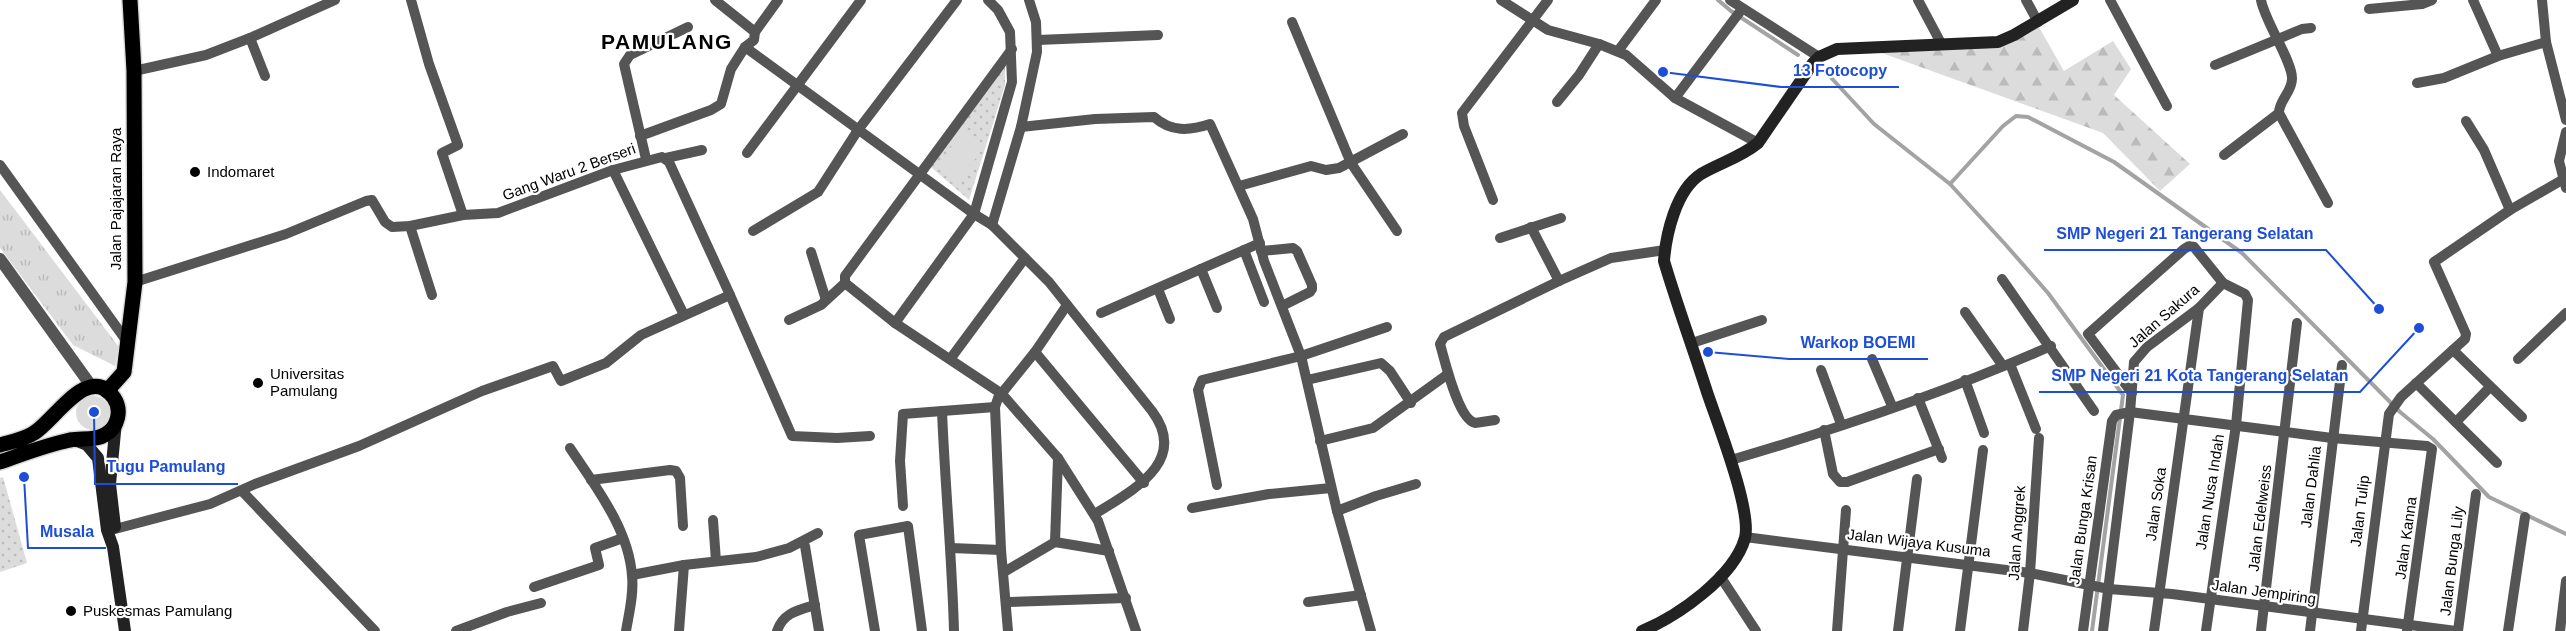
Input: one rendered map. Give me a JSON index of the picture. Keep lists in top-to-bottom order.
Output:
{
  "streets": {
    "main road": ["Jalan Pajajaran Raya"],
    "street": [
      "Gang Waru 2 Berseri",
      "Jalan Sakura",
      "Jalan Dahlia",
      "Jalan Nusa Indah",
      "Jalan Soka",
      "Jalan Tulip",
      "Jalan Edelweiss",
      "Jalan Bunga Krisan",
      "Jalan Anggrek",
      "Jalan Kanna",
      "Jalan Wijaya Kusuma",
      "Jalan Bunga Lily",
      "Jalan Jempiring"
    ]
  },
  "crossings": [
    ["Gang Waru 2 Berseri", "Jalan Pajajaran Raya"],
    ["Jalan Sakura", "Jalan Nusa Indah"],
    ["Jalan Sakura", "Jalan Soka"],
    ["Jalan Sakura", "Jalan Bunga Krisan"],
    ["Jalan Sakura", "Jalan Wijaya Kusuma"],
    ["Jalan Sakura", "Jalan Jempiring"],
    ["Jalan Dahlia", "Jalan Jempiring"],
    ["Jalan Nusa Indah", "Jalan Jempiring"],
    ["Jalan Soka", "Jalan Jempiring"],
    ["Jalan Tulip", "Jalan Kanna"],
    ["Jalan Tulip", "Jalan Jempiring"],
    ["Jalan Edelweiss", "Jalan Jempiring"],
    ["Jalan Bunga Krisan", "Jalan Wijaya Kusuma"],
    ["Jalan Anggrek", "Jalan Wijaya Kusuma"],
    ["Jalan Kanna", "Jalan Jempiring"],
    ["Jalan Wijaya Kusuma", "Jalan Jempiring"],
    ["Jalan Bunga Lily", "Jalan Jempiring"]
  ],
  "districts": ["PAMULANG"],
  "places": [
    "13 Fotocopy",
    "Indomaret",
    "SMP Negeri 21 Tangerang Selatan",
    "SMP Negeri 21 Kota Tangerang Selatan",
    "Warkop BOEMI",
    "Universitas Pamulang",
    "Tugu Pamulang",
    "Musala",
    "Puskesmas Pamulang"
  ]
}
